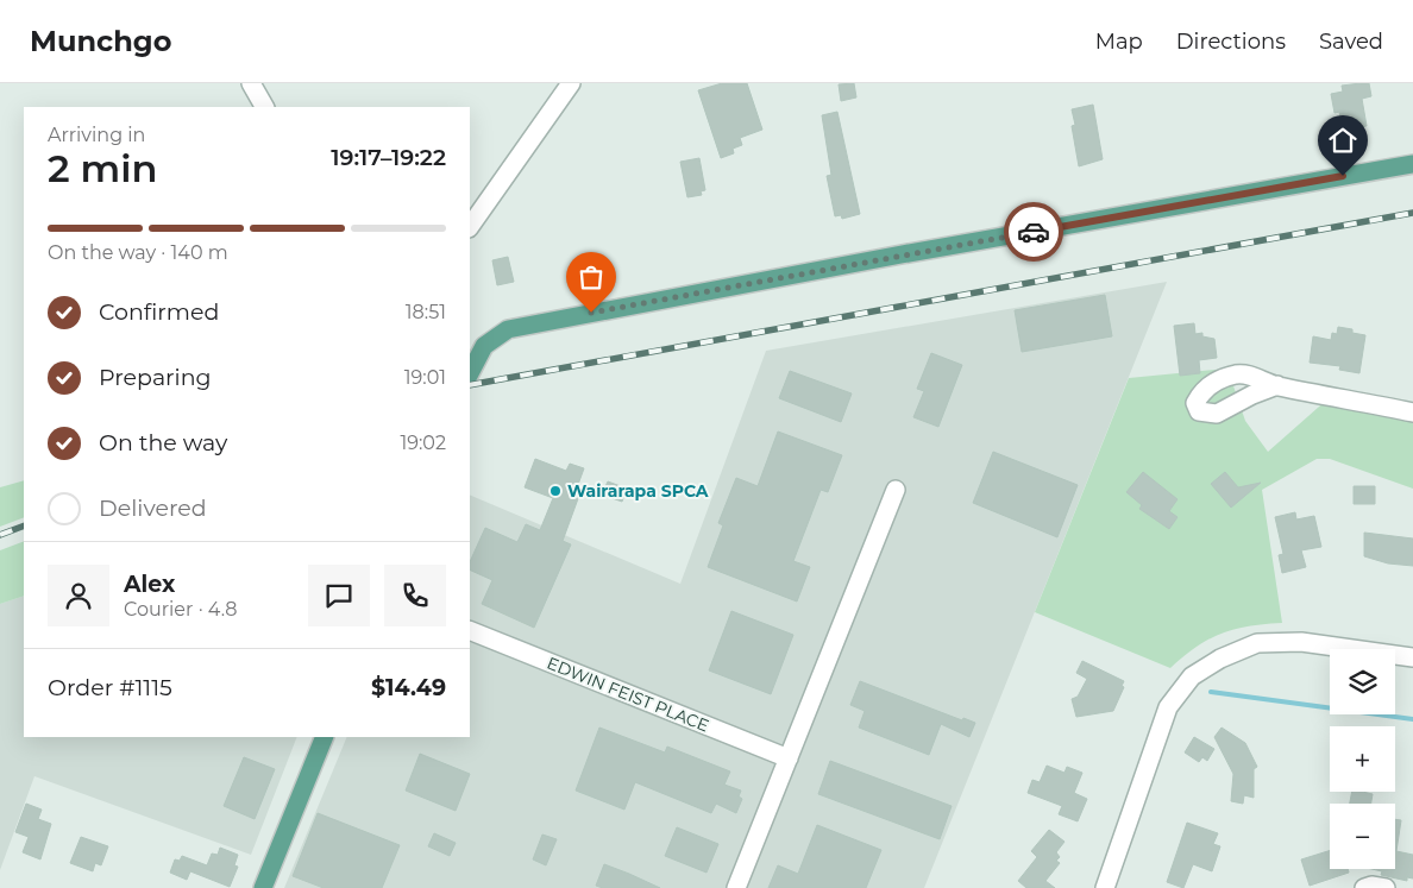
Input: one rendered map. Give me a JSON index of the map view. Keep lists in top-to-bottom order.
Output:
{
  "streets": {
    "street": ["EDWIN FEIST PLACE"]
  },
  "places": ["Wairarapa SPCA"],
  "page": {
    "header": "Munchgo",
    "nav": ["Map", "Directions", "Saved"],
    "heading": ["2 min", "Arriving in", "19:17–19:22"],
    "panel": [
      "Alex",
      "Courier · 4.8",
      "Order #1115",
      "$14.49"
    ],
    "bar": "On the way · 140 m",
    "list": [
      ["Confirmed", "18:51"],
      ["Preparing", "19:01"],
      ["On the way", "19:02"],
      "Delivered"
    ],
    "map_buttons": ["+", "−"]
  }
}
